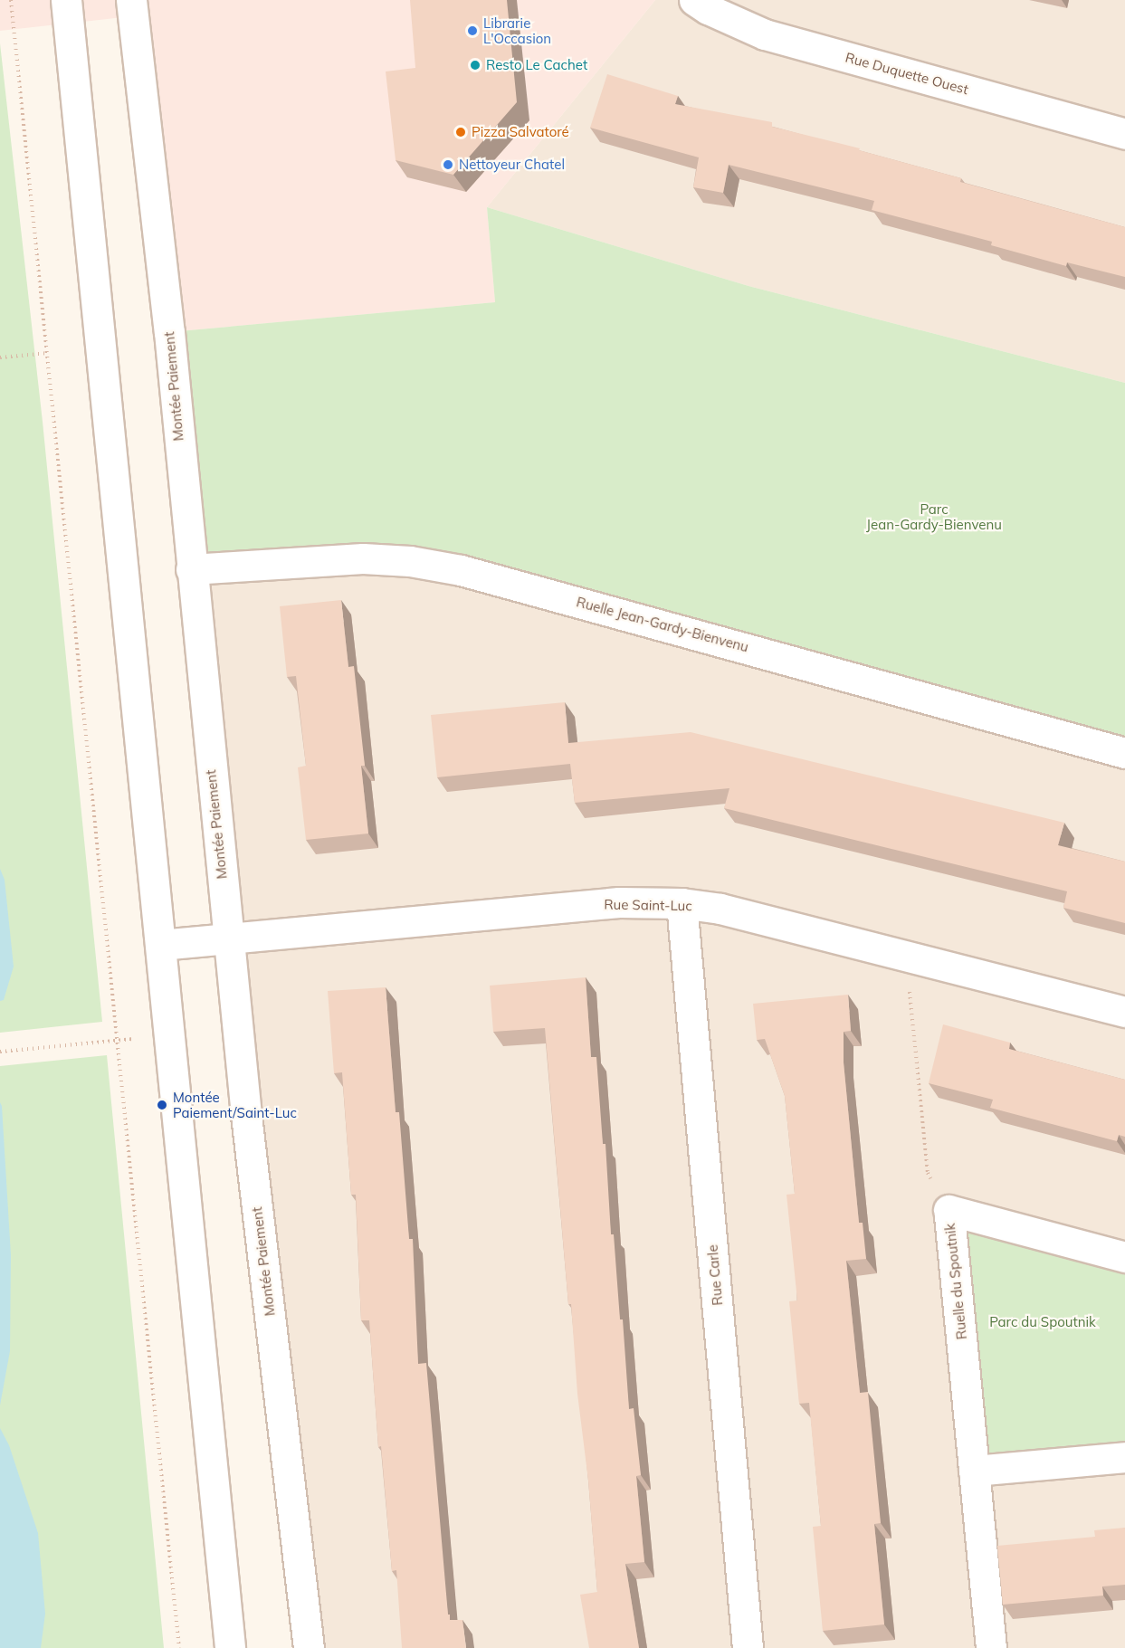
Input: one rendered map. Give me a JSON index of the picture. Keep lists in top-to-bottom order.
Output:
{
  "streets": {
    "street": [
      "Rue Duquette Ouest",
      "Montée Paiement",
      "Ruelle Jean-Gardy-Bienvenu",
      "Rue Saint-Luc",
      "Rue Carle",
      "Ruelle du Spoutnik"
    ]
  },
  "crossings": [
    ["Montée Paiement", "Ruelle Jean-Gardy-Bienvenu"],
    ["Montée Paiement", "Rue Saint-Luc"],
    ["Rue Saint-Luc", "Rue Carle"]
  ],
  "parks": ["Parc Jean-Gardy-Bienvenu", "Parc du Spoutnik"],
  "places": [
    "Librarie L'Occasion",
    "Resto Le Cachet",
    "Pizza Salvatoré",
    "Nettoyeur Chatel",
    "Montée Paiement/Saint-Luc"
  ]
}
